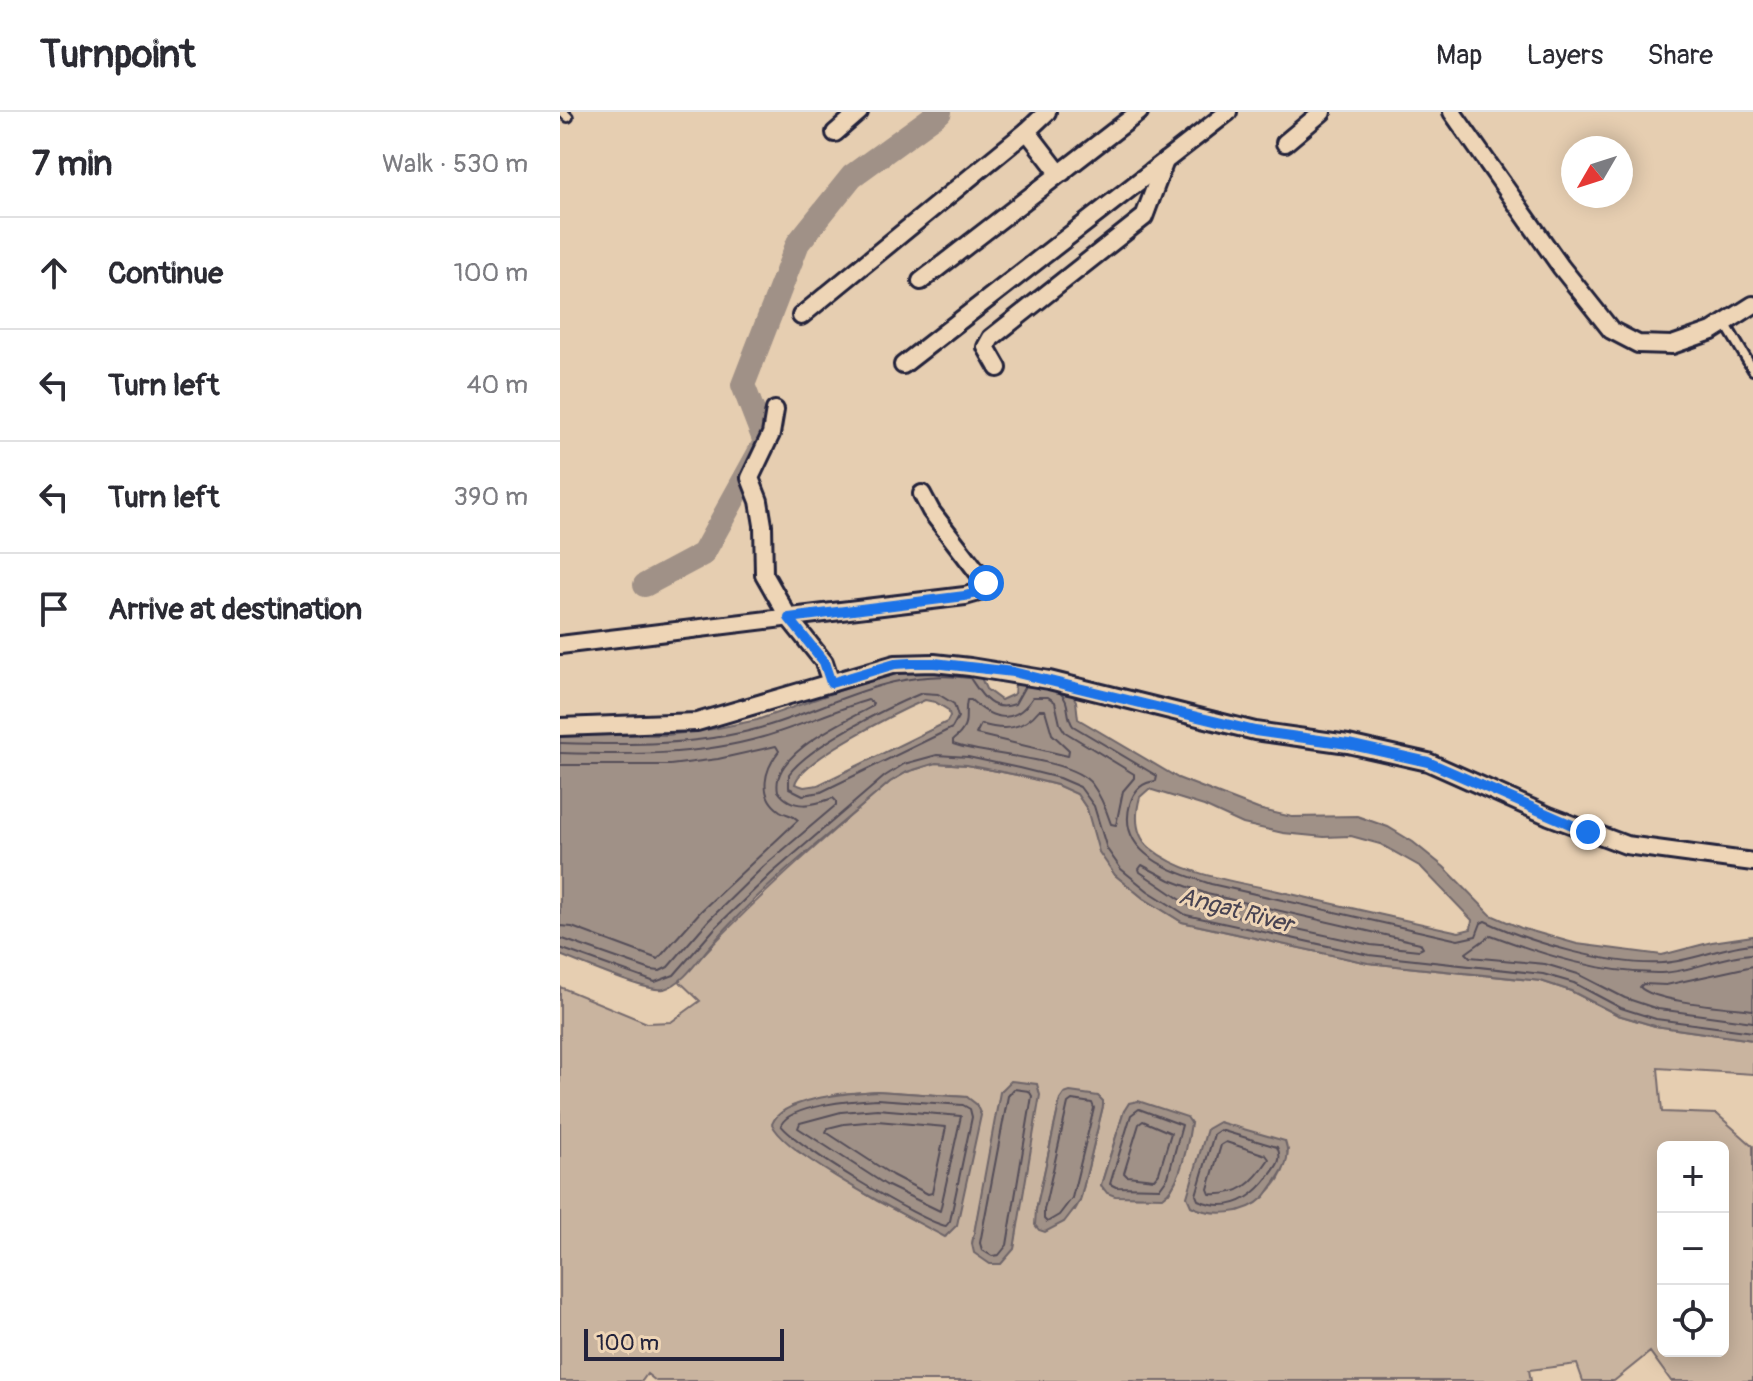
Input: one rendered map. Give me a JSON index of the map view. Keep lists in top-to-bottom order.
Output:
{
  "water": ["Angat River"],
  "scale_bar": "100 m",
  "north": "bottom left",
  "page": {
    "header": "Turnpoint",
    "nav": ["Map", "Layers", "Share"],
    "heading": ["7 min", "Walk · 530 m"],
    "list": [
      ["Continue", "100 m"],
      ["Turn left", "40 m"],
      ["Turn left", "390 m"],
      "Arrive at destination"
    ],
    "map_buttons": ["+", "−"],
    "scale": "100 m"
  }
}
